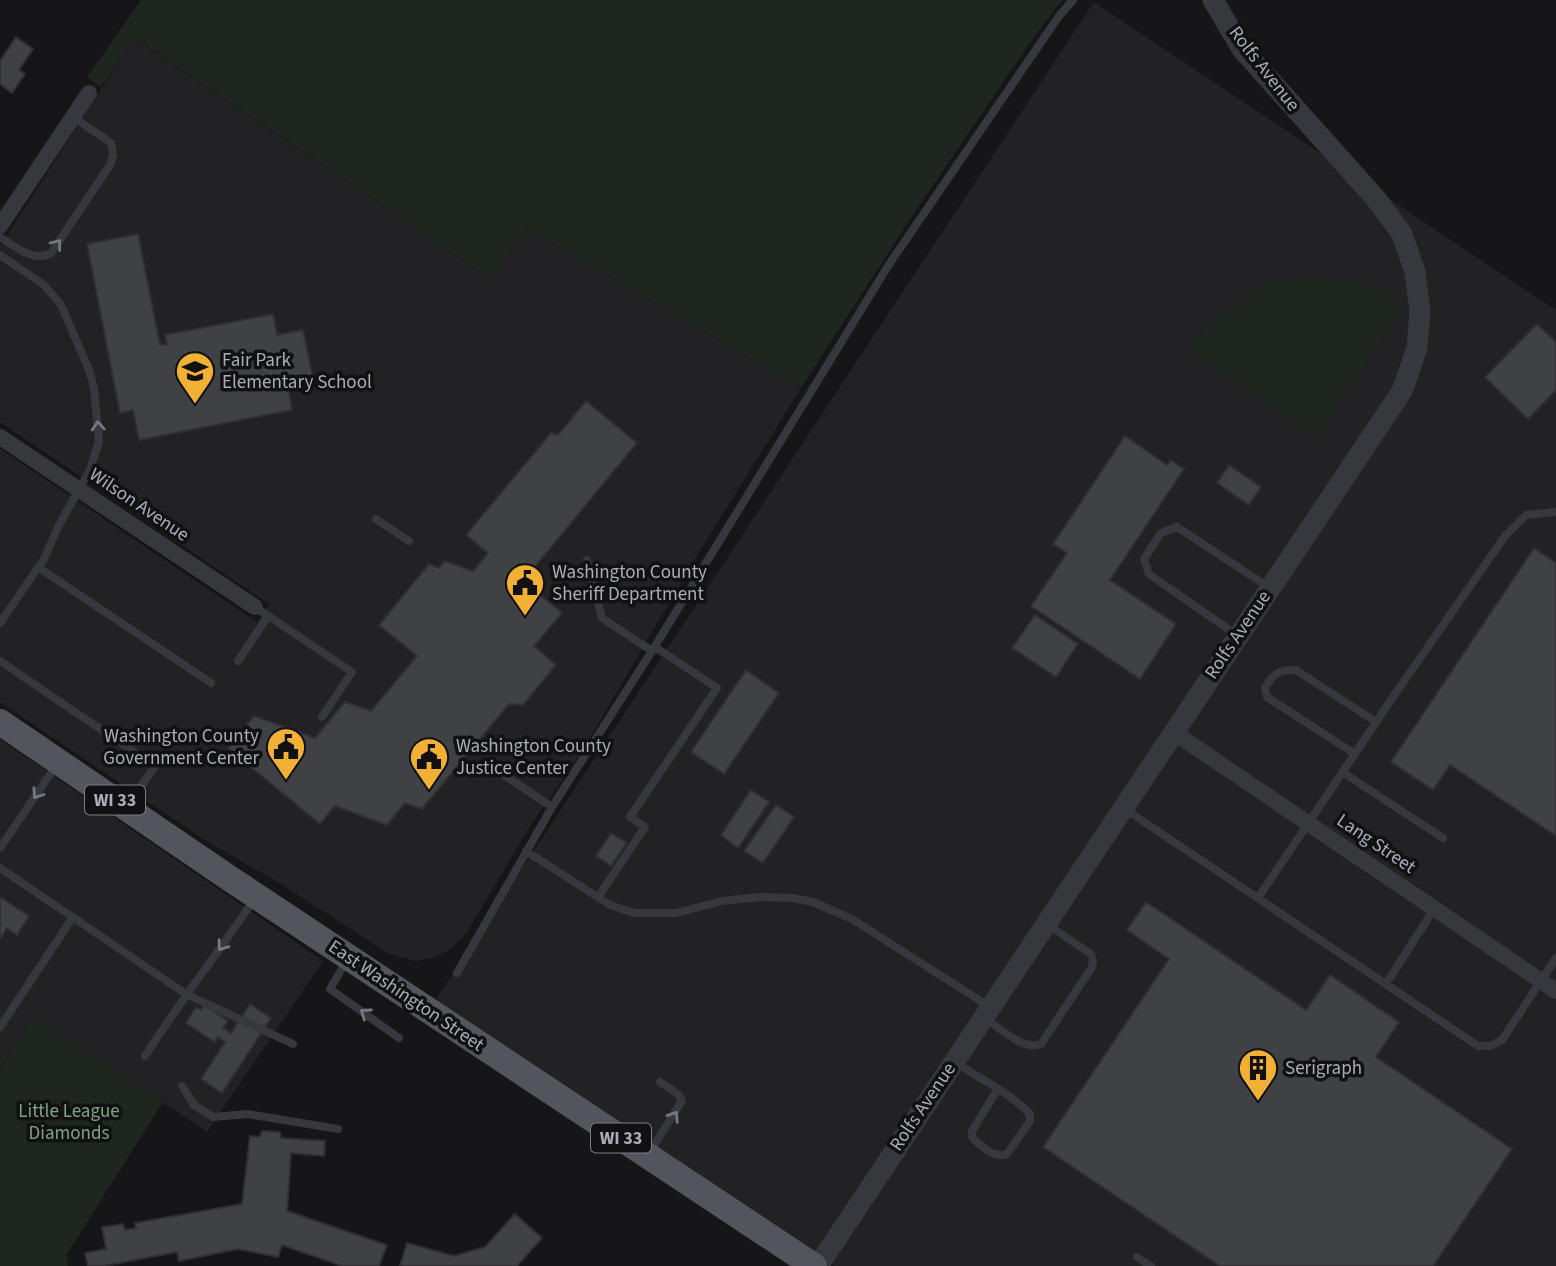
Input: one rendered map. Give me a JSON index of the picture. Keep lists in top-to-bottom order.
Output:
{
  "streets": {
    "main road": ["WI 33", "East Washington Street"],
    "street": ["Rolfs Avenue", "Wilson Avenue", "Lang Street"]
  },
  "crossings": [
    ["Rolfs Avenue", "Lang Street"],
    ["Rolfs Avenue", "East Washington Street"]
  ],
  "parks": ["Little League Diamonds"],
  "places": {
    "school or university": ["Fair Park Elementary School"],
    "public building": ["Washington County Sheriff Department", "Washington County Government Center", "Washington County Justice Center"],
    "building": ["Serigraph"]
  }
}
